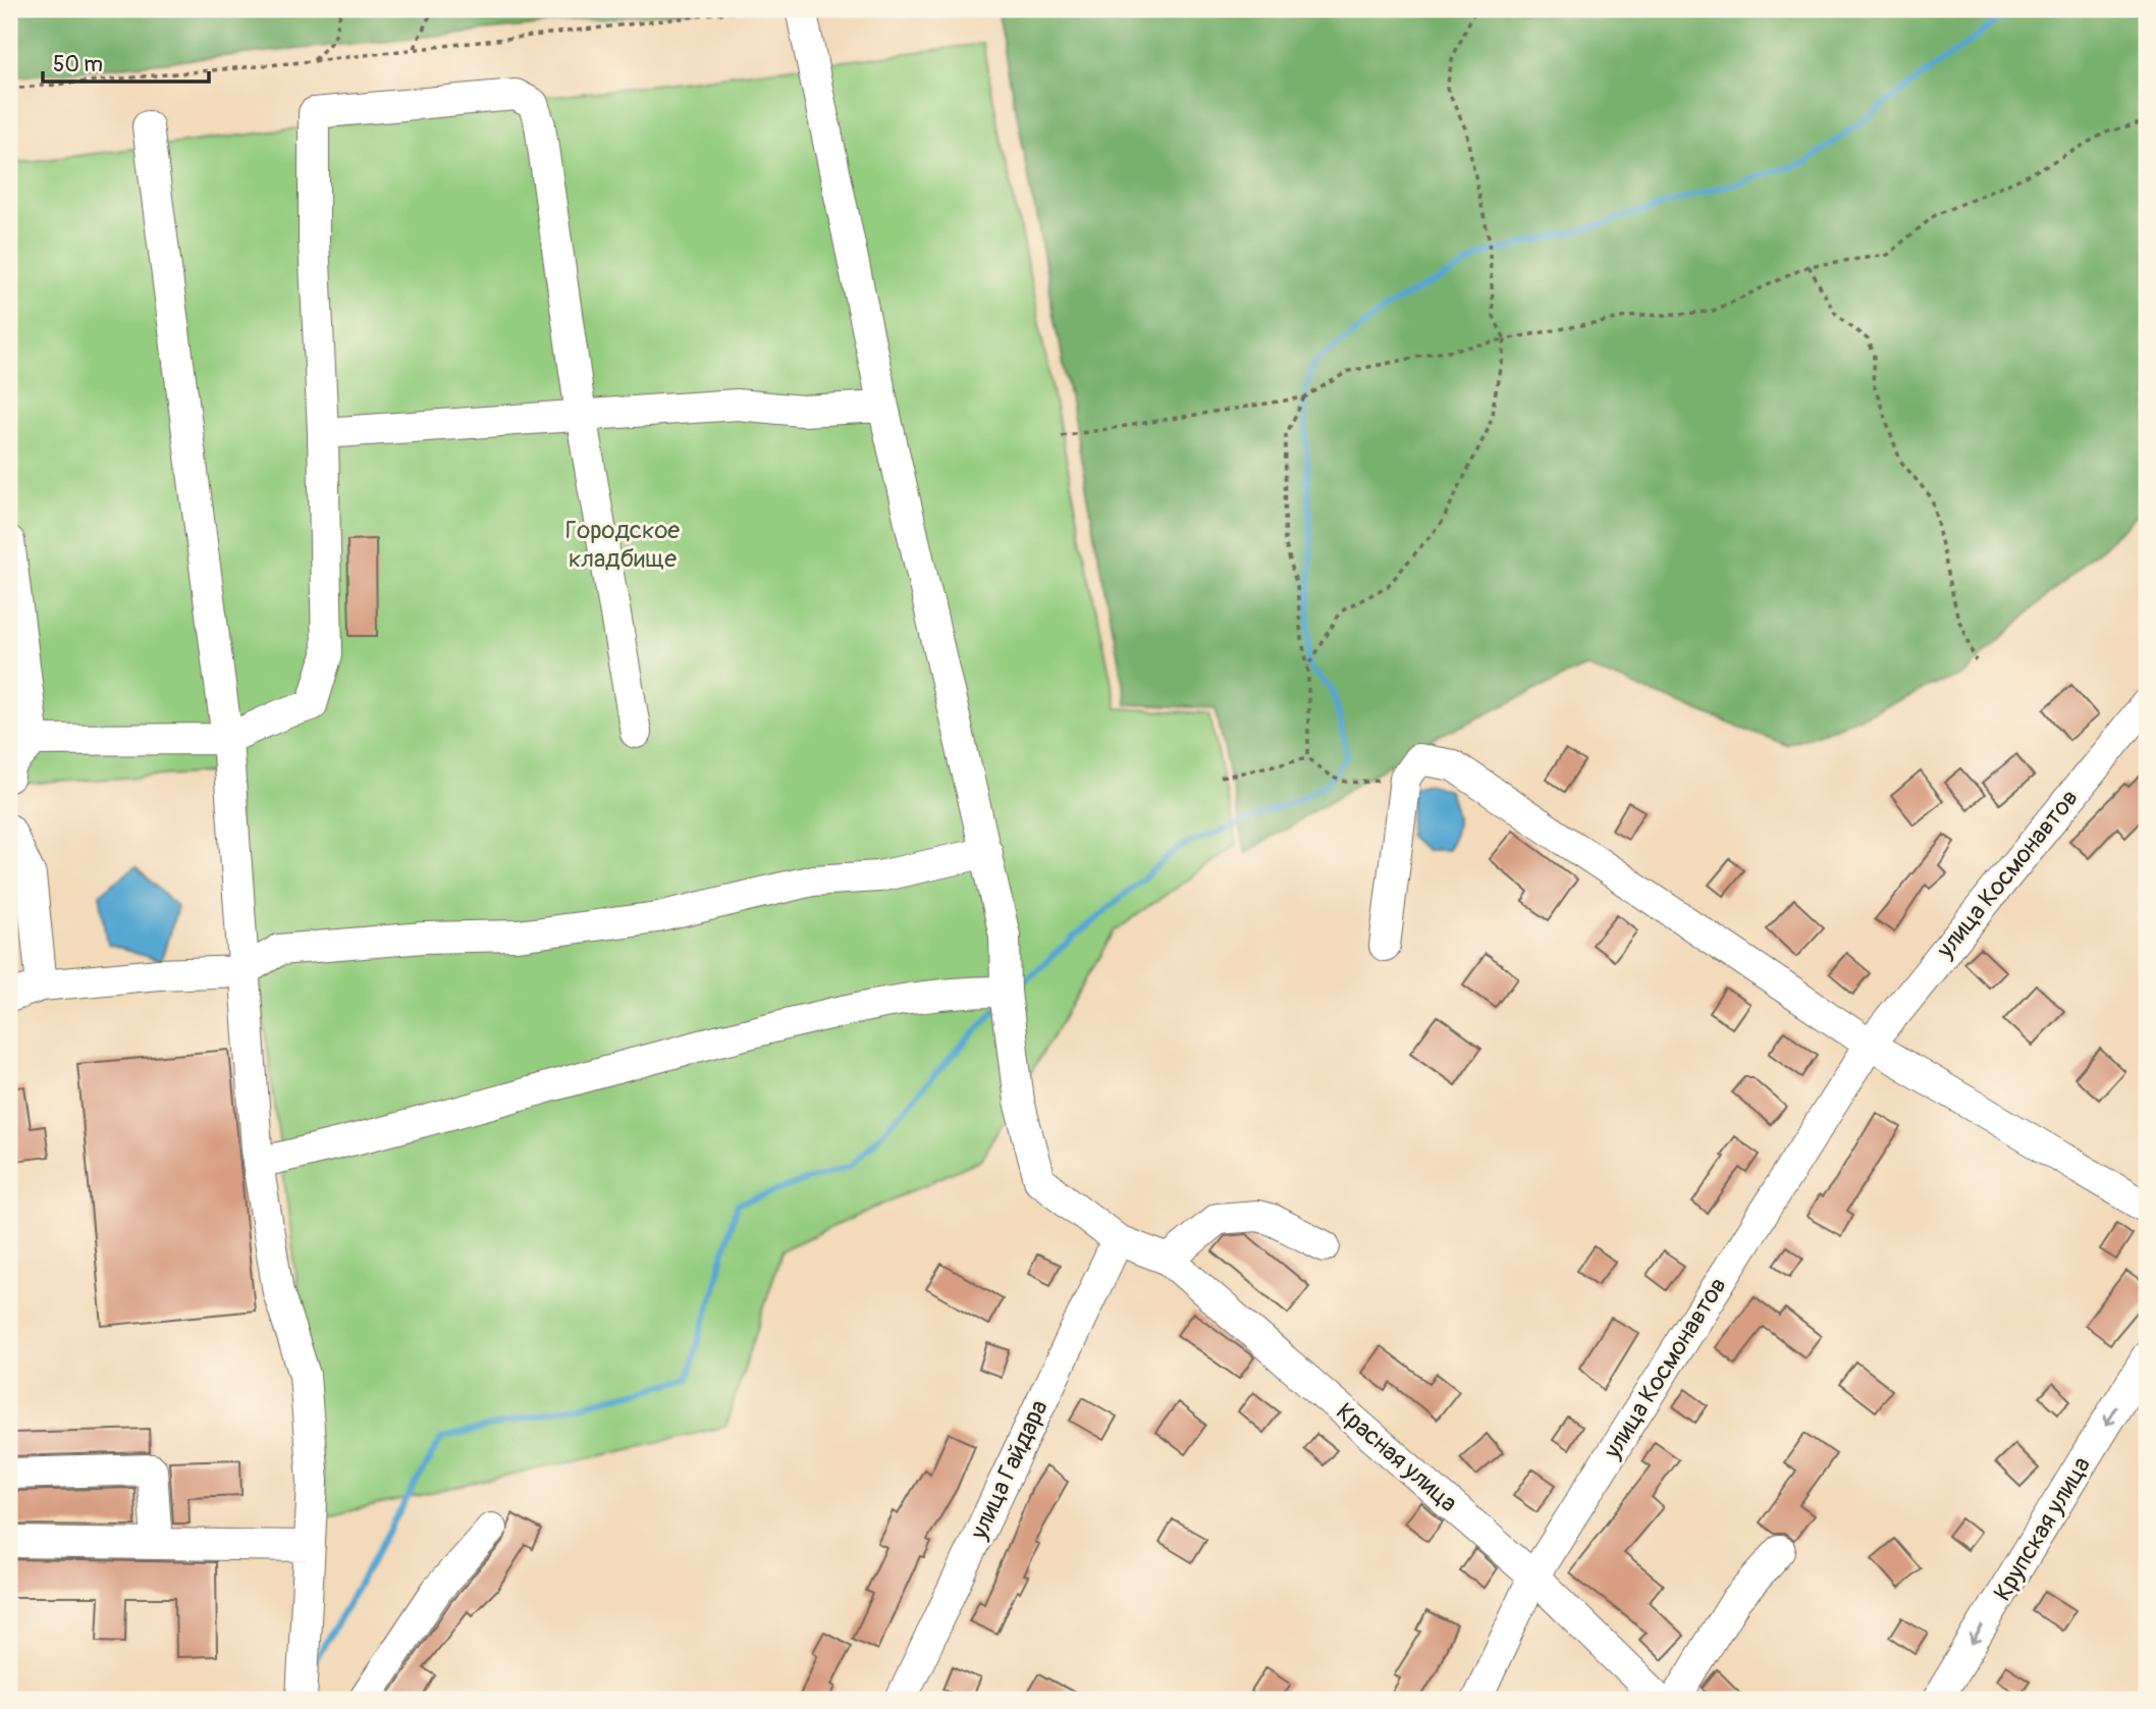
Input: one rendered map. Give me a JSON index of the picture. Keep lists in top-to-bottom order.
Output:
{
  "streets": {
    "street": [
      "улица Космонавтов",
      "Красная улица",
      "улица Гайдара",
      "Крупская улица"
    ]
  },
  "crossings": [
    ["улица Космонавтов", "Красная улица"],
    ["Красная улица", "улица Гайдара"]
  ],
  "one_way": ["Крупская улица"],
  "parks": ["Городское кладбище"],
  "scale_bar": "50 m"
}
